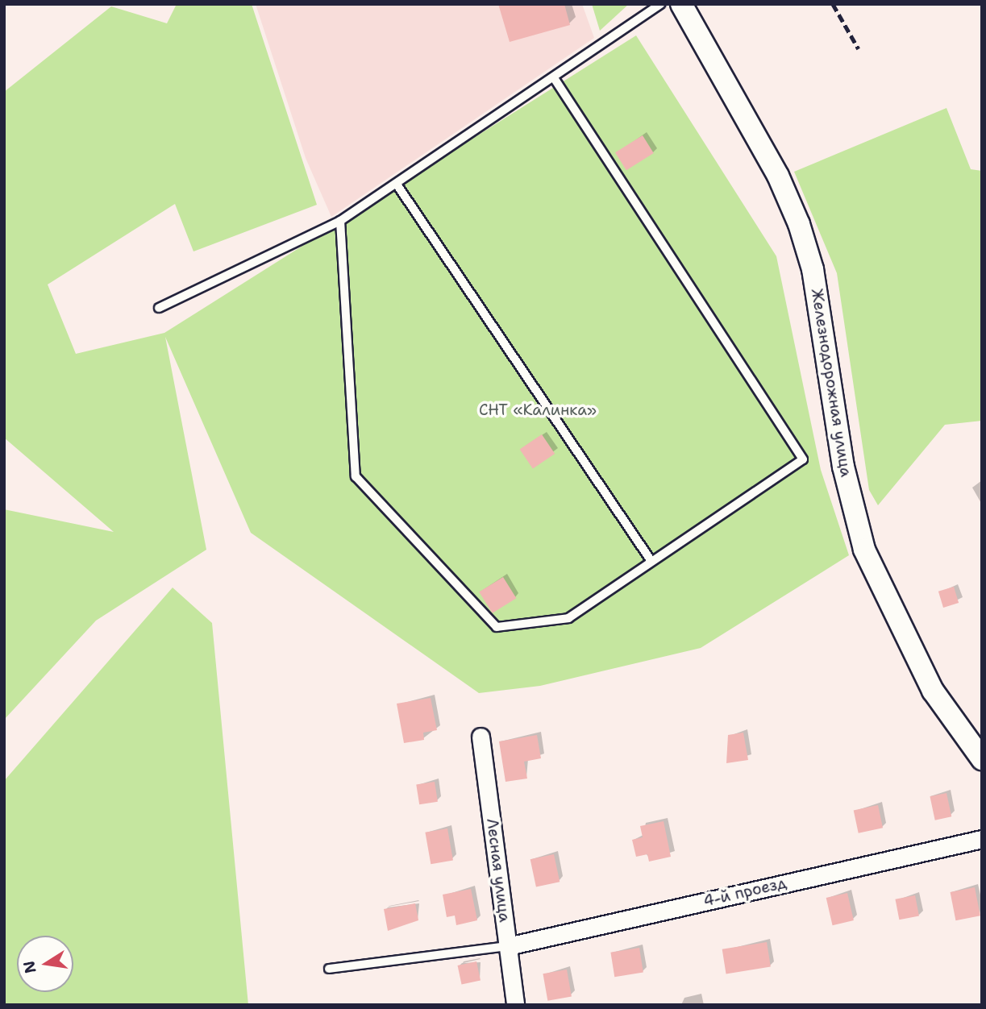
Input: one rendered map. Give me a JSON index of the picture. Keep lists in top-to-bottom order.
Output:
{
  "streets": {
    "street": ["Железнодорожная улица", "Лесная улица", "4-й проезд"]
  },
  "crossings": [
    ["Лесная улица", "4-й проезд"]
  ],
  "parks": ["СНТ «Калинка»"],
  "north": "left"
}
